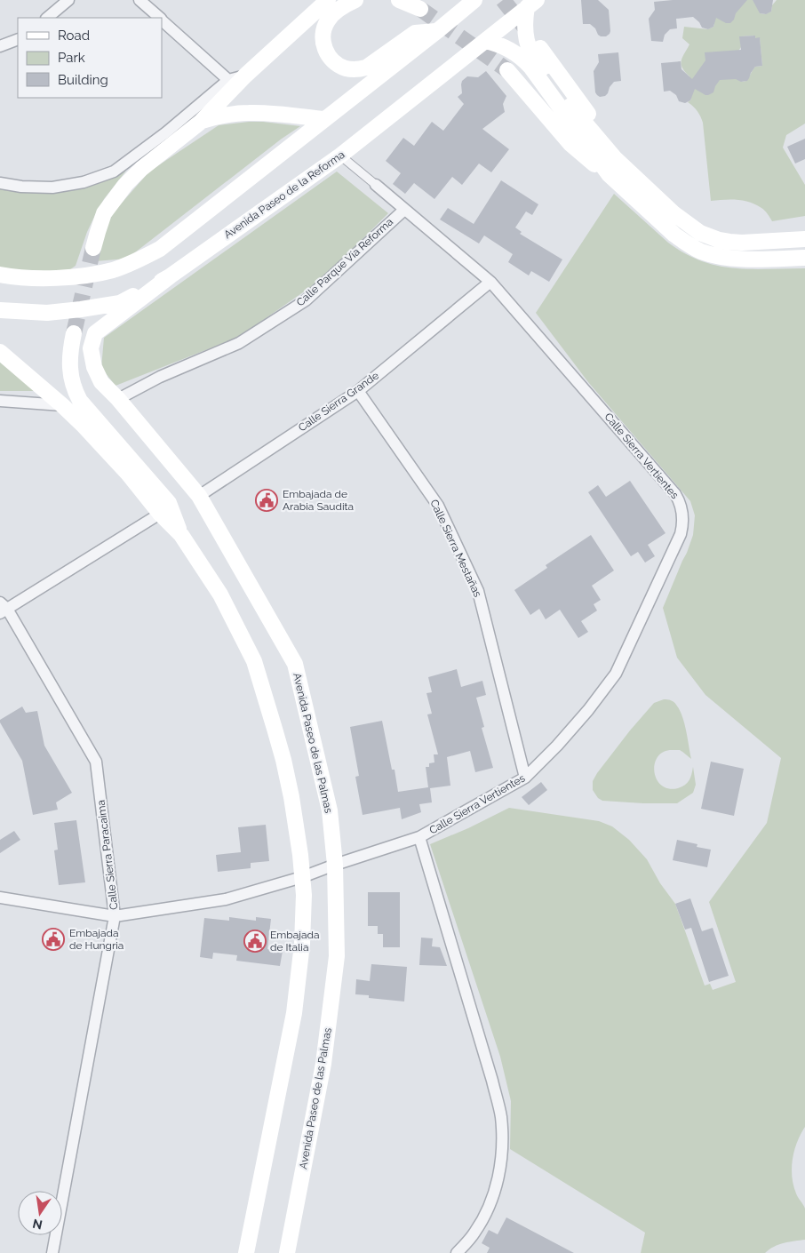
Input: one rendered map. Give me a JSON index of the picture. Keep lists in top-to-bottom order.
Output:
{
  "streets": {
    "main road": ["Avenida Paseo de la Reforma", "Avenida Paseo de las Palmas"],
    "street": [
      "Calle Parque Vía Reforma",
      "Calle Sierra Grande",
      "Calle Sierra Vertientes",
      "Calle Sierra Mestañas",
      "Calle Sierra Paracaima"
    ]
  },
  "crossings": [
    ["Avenida Paseo de la Reforma", "Calle Sierra Vertientes"],
    ["Avenida Paseo de la Reforma", "Avenida Paseo de las Palmas"],
    ["Calle Parque Vía Reforma", "Calle Sierra Vertientes"],
    ["Calle Parque Vía Reforma", "Avenida Paseo de las Palmas"],
    ["Calle Sierra Grande", "Calle Sierra Vertientes"],
    ["Calle Sierra Grande", "Calle Sierra Mestañas"],
    ["Calle Sierra Grande", "Avenida Paseo de las Palmas"],
    ["Calle Sierra Vertientes", "Calle Sierra Mestañas"],
    ["Calle Sierra Vertientes", "Avenida Paseo de las Palmas"],
    ["Calle Sierra Vertientes", "Calle Sierra Paracaima"]
  ],
  "places": {
    "public building": ["Embajada de Arabia Saudita", "Embajada de Hungria", "Embajada de Italia"]
  },
  "legend": ["Road", "Park", "Building"],
  "north": "bottom"
}
